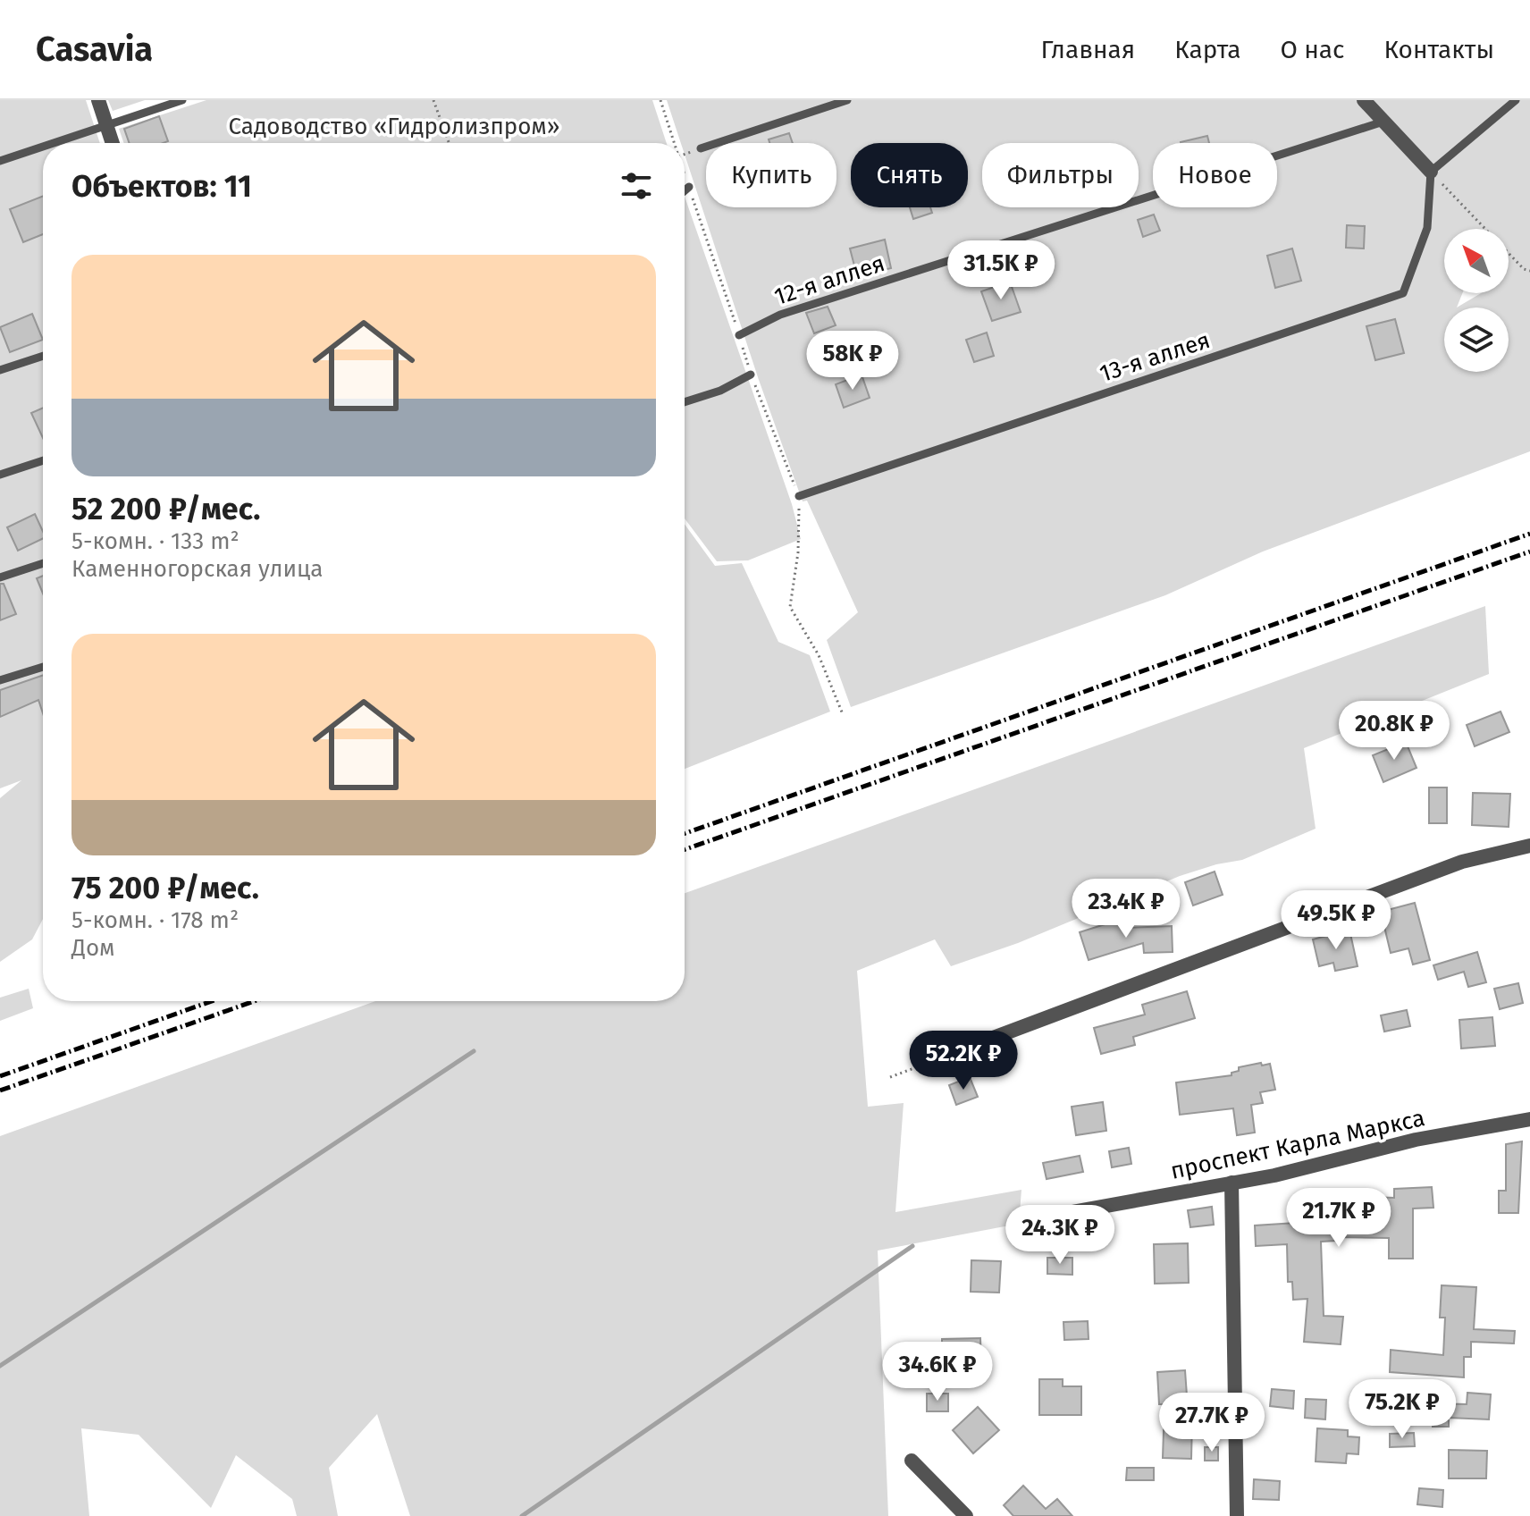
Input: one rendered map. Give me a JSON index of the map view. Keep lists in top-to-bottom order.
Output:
{
  "streets": {
    "street": ["проспект Карла Маркса"],
    "lane": ["12-я аллея", "13-я аллея"]
  },
  "parks": ["Садоводство «Гидролизпром»"],
  "north": "top left",
  "page": {
    "header": "Casavia",
    "nav": [
      "Главная",
      "Карта",
      "О нас",
      "Контакты"
    ],
    "chip": [
      "Купить",
      "Снять",
      "Фильтры",
      "Новое"
    ],
    "heading": "Объектов: 11",
    "list": [
      {
        "name": "52 200 ₽/мес.",
        "note": "5-комн. · 133 m² · Каменногорская улица"
      },
      {
        "name": "75 200 ₽/мес.",
        "note": "5-комн. · 178 m² · Дом"
      }
    ],
    "price": [
      "31.5K ₽",
      "58K ₽",
      "20.8K ₽",
      "23.4K ₽",
      "49.5K ₽",
      "52.2K ₽",
      "21.7K ₽",
      "24.3K ₽",
      "34.6K ₽",
      "75.2K ₽",
      "27.7K ₽"
    ]
  }
}
